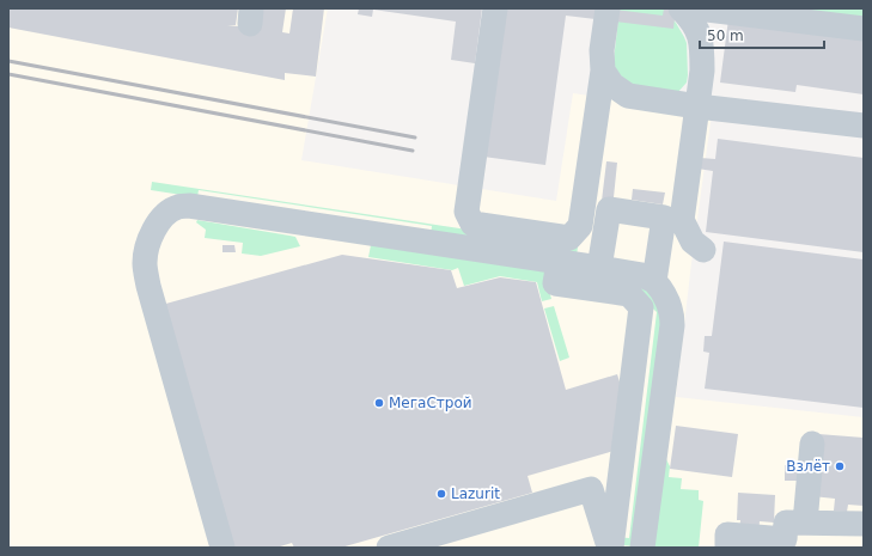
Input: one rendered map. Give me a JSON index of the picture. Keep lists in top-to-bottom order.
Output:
{
  "places": ["МегаСтрой", "Взлёт", "Lazurit"],
  "scale_bar": "50 m"
}
